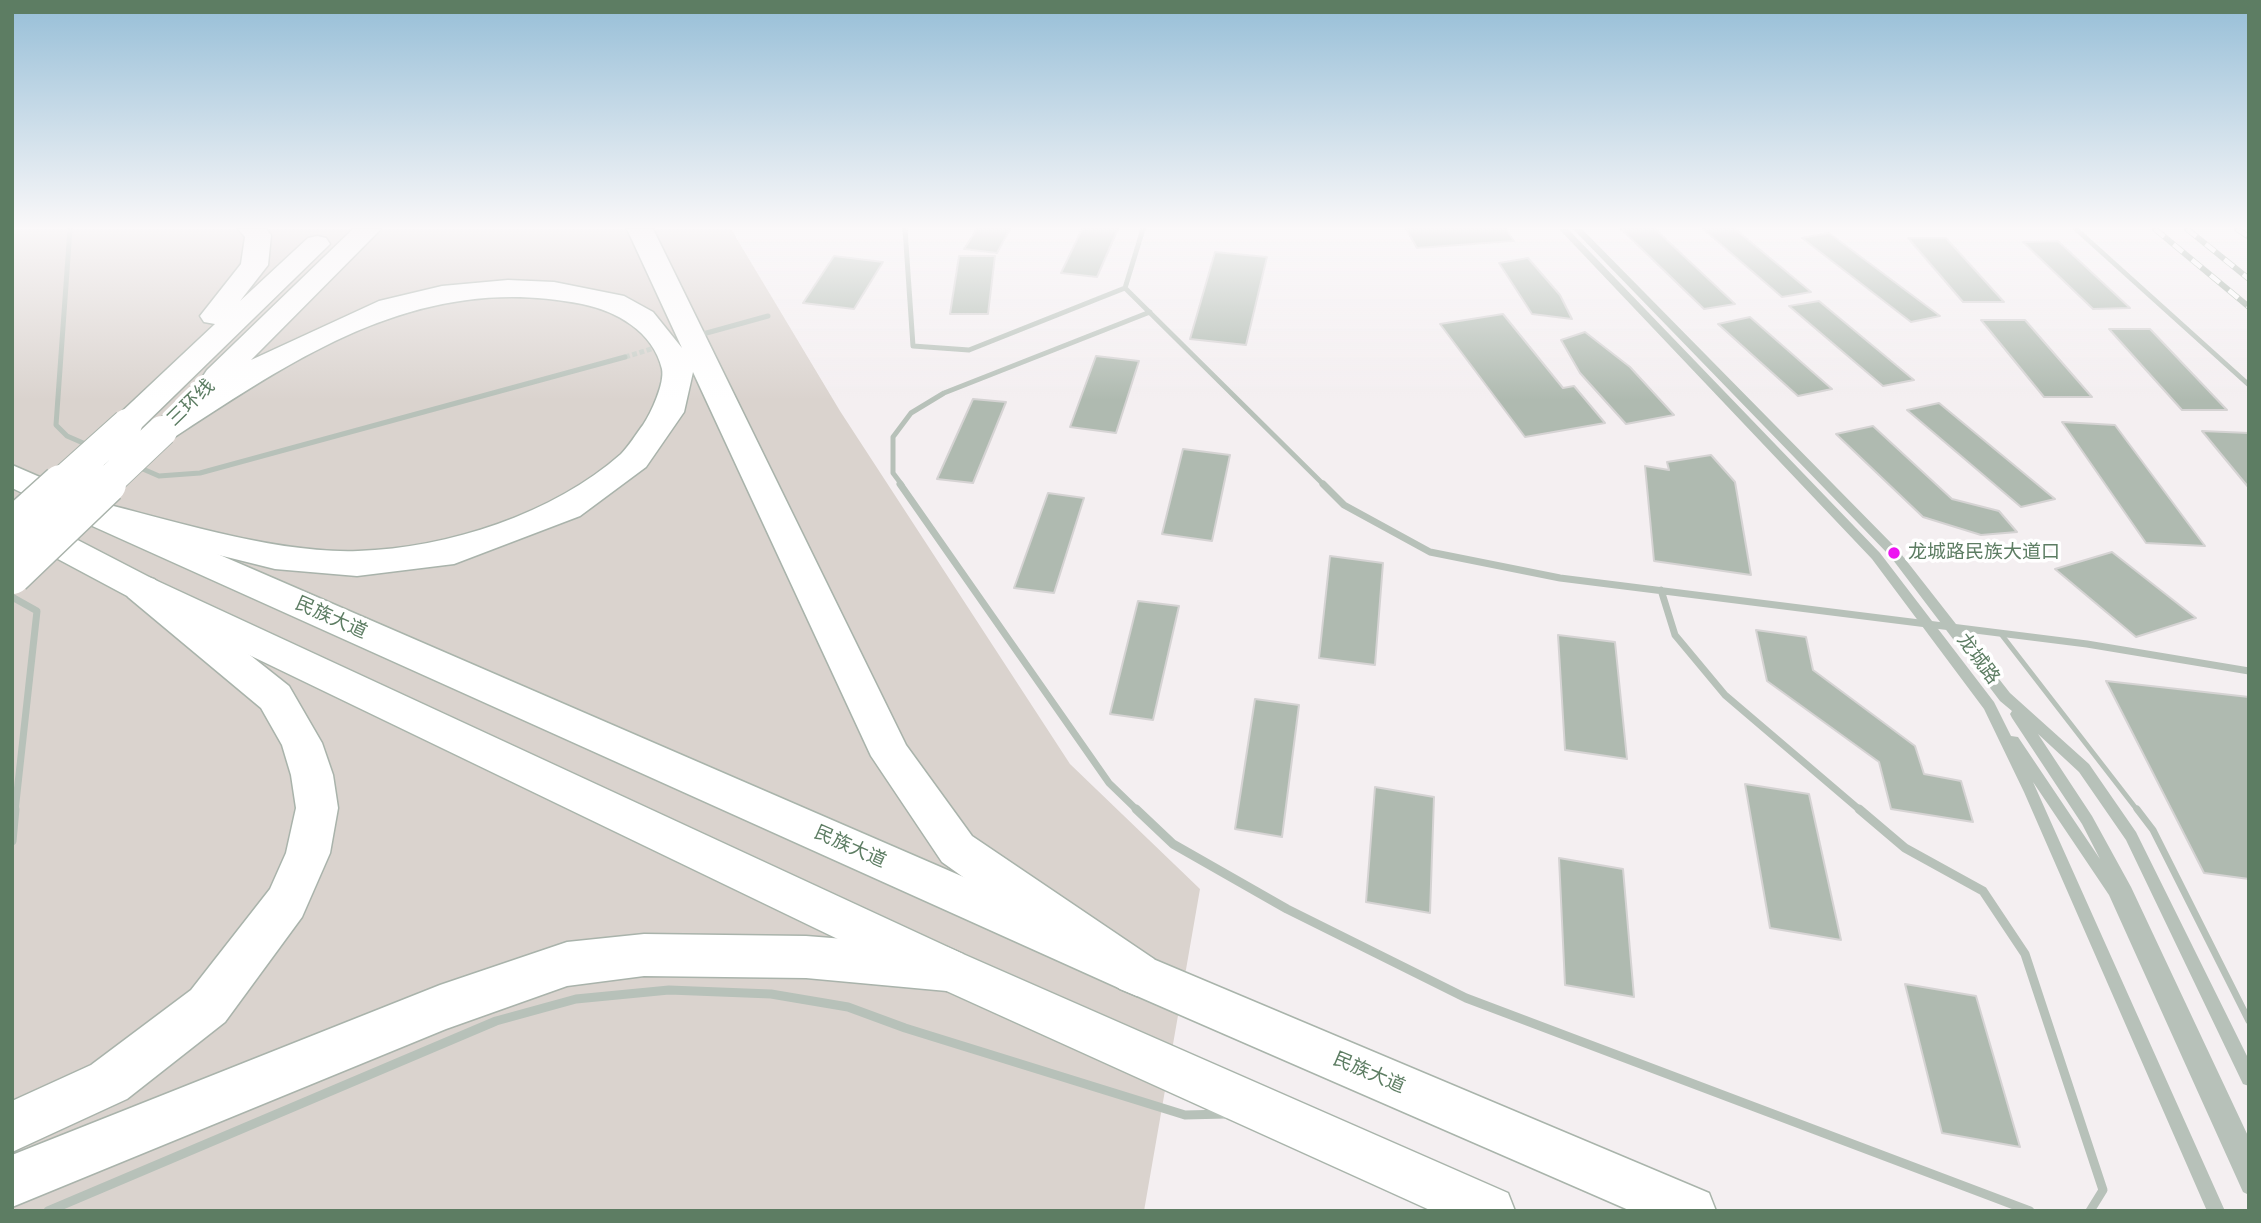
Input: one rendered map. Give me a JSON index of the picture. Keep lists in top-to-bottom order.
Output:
{
  "streets": {
    "highway": ["三环线"],
    "main road": ["民族大道"],
    "street": ["龙城路"]
  },
  "places": ["龙城路民族大道口"]
}
